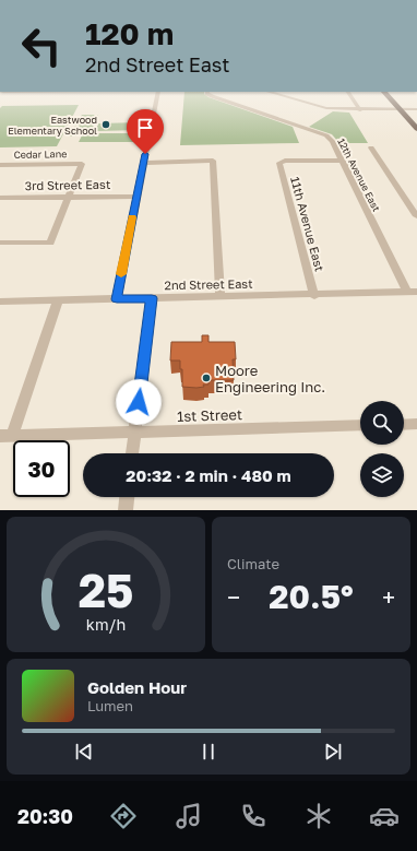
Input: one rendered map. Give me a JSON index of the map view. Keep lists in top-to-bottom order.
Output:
{
  "streets": {
    "street": [
      "Cedar Lane",
      "12th Avenue East",
      "3rd Street East",
      "11th Avenue East",
      "2nd Street East",
      "1st Street"
    ]
  },
  "crossings": [
    ["Cedar Lane", "3rd Street East"],
    ["12th Avenue East", "11th Avenue East"],
    ["12th Avenue East", "2nd Street East"],
    ["11th Avenue East", "2nd Street East"]
  ],
  "places": ["Eastwood Elementary School", "Moore Engineering Inc."],
  "page": {
    "turn": ["120 m", "2nd Street East"],
    "limit": "30",
    "trip": "20:32 · 2 min · 480 m",
    "tile": "Climate",
    "heat": ["−", "20.5°", "+"],
    "song": ["Golden Hour", "Lumen"],
    "tabs": "20:30",
    "gauge": ["25", "km/h"]
  }
}
